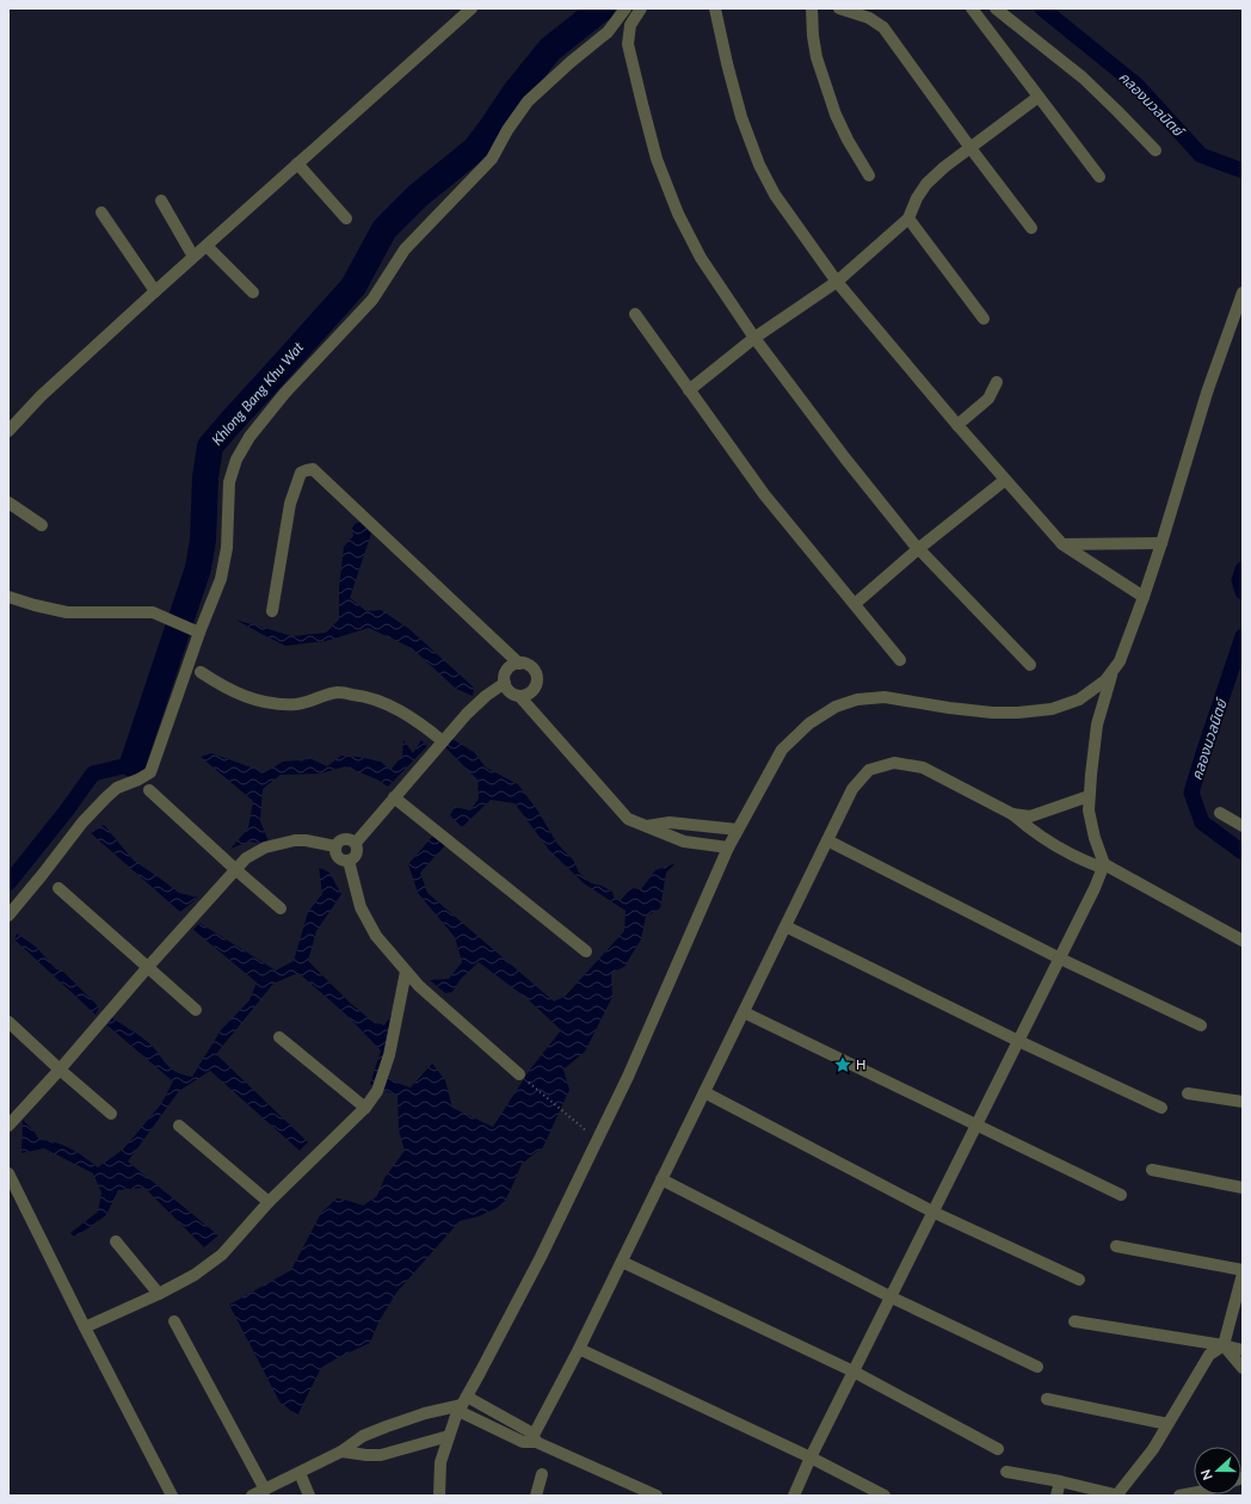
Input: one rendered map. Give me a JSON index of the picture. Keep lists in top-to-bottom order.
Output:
{
  "water": ["คลองนวลนิตย์", "Khlong Bang Khu Wat"],
  "places": {
    "place": ["H"]
  },
  "north": "left"
}
